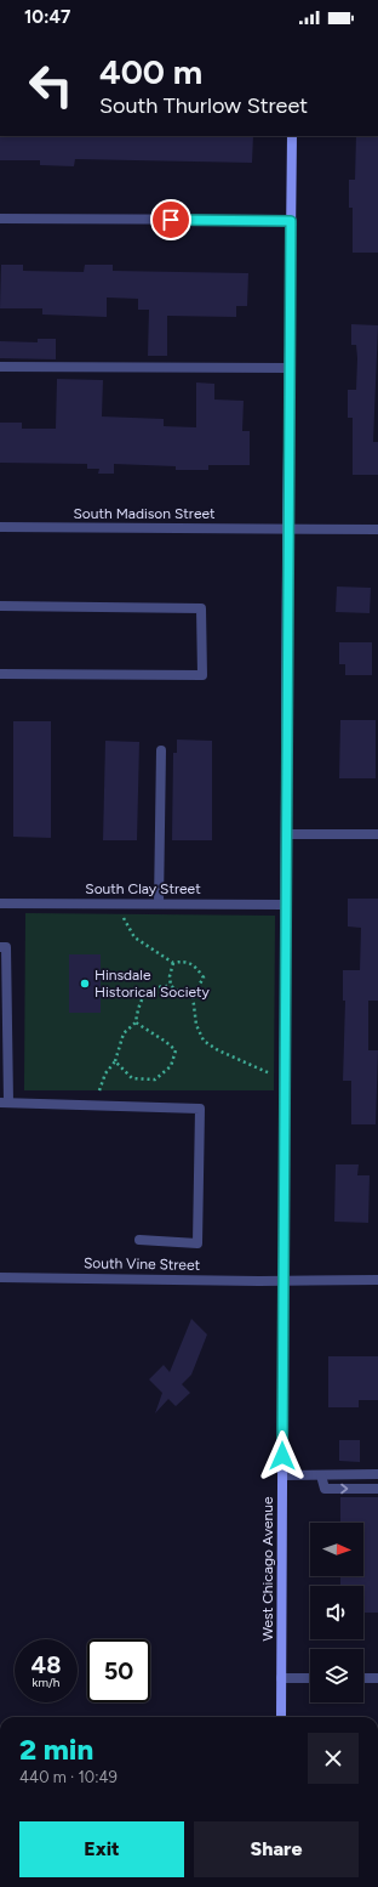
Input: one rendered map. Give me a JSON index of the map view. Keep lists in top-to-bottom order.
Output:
{
  "streets": {
    "main road": ["West Chicago Avenue"],
    "street": ["South Madison Street", "South Clay Street", "South Vine Street"]
  },
  "crossings": [
    ["South Madison Street", "West Chicago Avenue"],
    ["South Clay Street", "West Chicago Avenue"],
    ["South Vine Street", "West Chicago Avenue"]
  ],
  "places": ["Hinsdale Historical Society"],
  "north": "right",
  "page": {
    "status": "10:47",
    "turn": ["400 m", "South Thurlow Street"],
    "speed": "48 km/h",
    "limit": "50",
    "heading": ["2 min", "440 m · 10:49"],
    "buttons": ["Exit", "Share"]
  }
}
